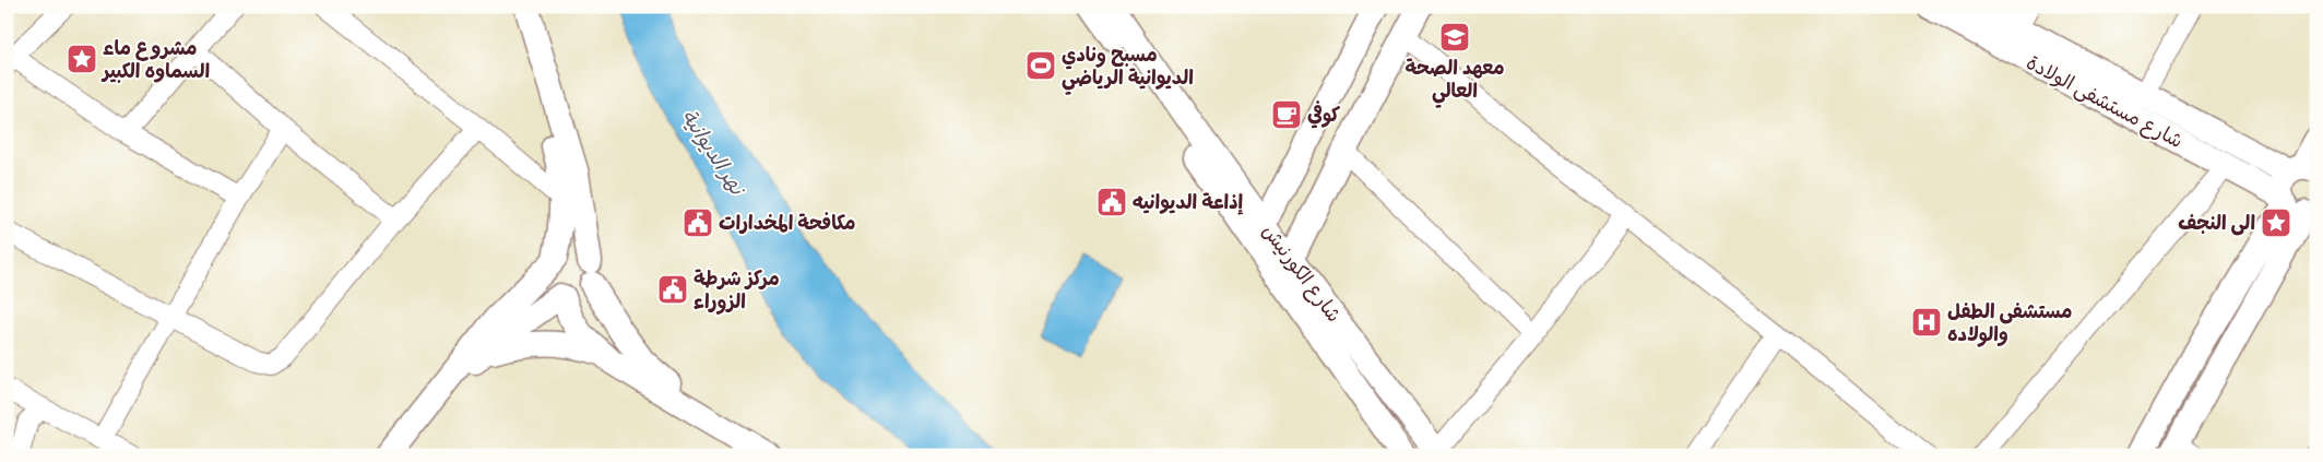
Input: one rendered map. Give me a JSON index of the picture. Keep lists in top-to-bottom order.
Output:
{
  "streets": {
    "main road": ["شارع مستشفى الولادة", "شارع الكورنيش"]
  },
  "water": ["نهر الديوانية"],
  "places": {
    "school or university": ["معهد الصحة العالي"],
    "place": ["مشروع ماء السماوه الكبير", "الى النجف"],
    "sports": ["مسبح ونادي الديوانية الرياضي"],
    "cafe": ["كوفي"],
    "public building": ["إذاعة الديوانيه", "مكافحة المخدارات", "مركز شرطة الزوراء"],
    "hospital": ["مستشفى الطفل والولاده"]
  }
}
